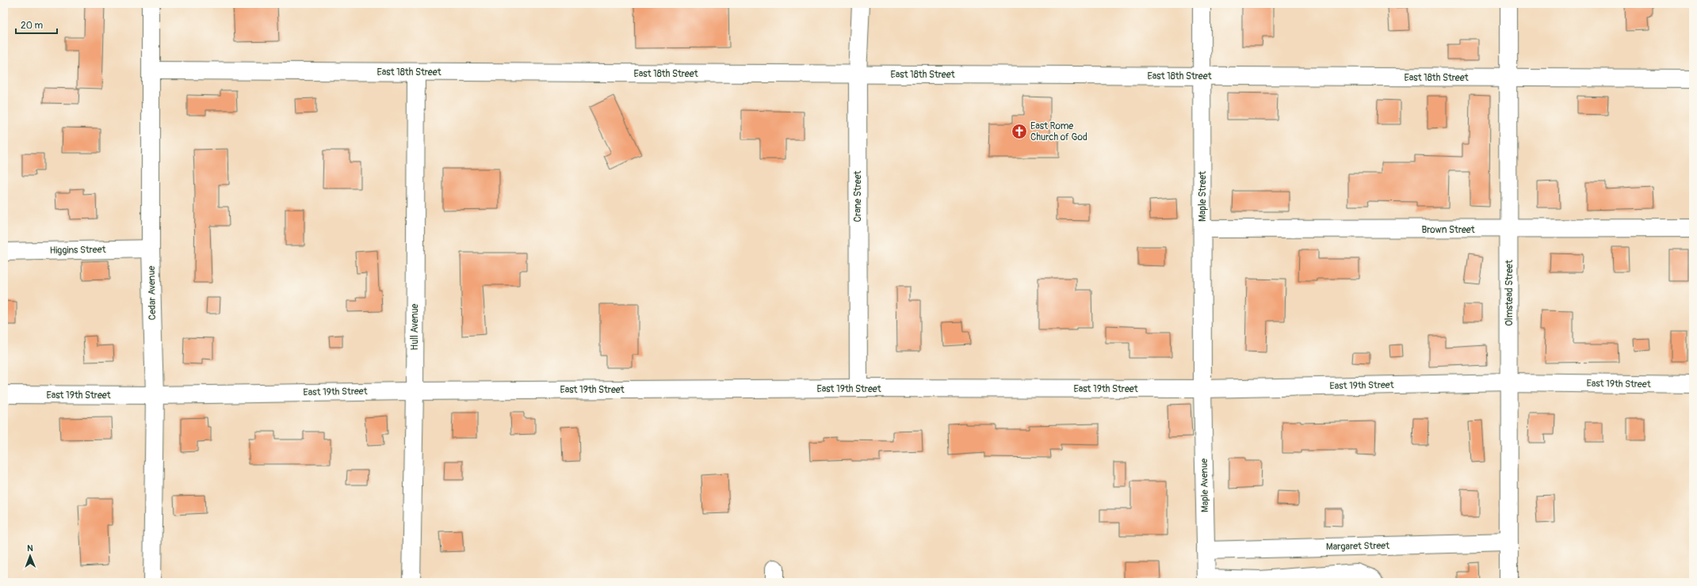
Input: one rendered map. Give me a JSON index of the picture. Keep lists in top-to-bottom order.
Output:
{
  "streets": {
    "street": [
      "East 18th Street",
      "Crane Street",
      "Maple Street",
      "Brown Street",
      "Higgins Street",
      "Cedar Avenue",
      "Olmstead Street",
      "Hull Avenue",
      "East 19th Street",
      "Maple Avenue",
      "Margaret Street"
    ]
  },
  "crossings": [
    ["East 18th Street", "Crane Street"],
    ["East 18th Street", "Maple Street"],
    ["East 18th Street", "Cedar Avenue"],
    ["East 18th Street", "Olmstead Street"],
    ["East 18th Street", "Hull Avenue"],
    ["Crane Street", "East 19th Street"],
    ["Maple Street", "Brown Street"],
    ["Maple Street", "East 19th Street"],
    ["Maple Street", "Maple Avenue"],
    ["Brown Street", "Olmstead Street"],
    ["Higgins Street", "Cedar Avenue"],
    ["Cedar Avenue", "East 19th Street"],
    ["Olmstead Street", "East 19th Street"],
    ["Olmstead Street", "Margaret Street"],
    ["Hull Avenue", "East 19th Street"],
    ["East 19th Street", "Maple Avenue"],
    ["Maple Avenue", "Margaret Street"]
  ],
  "places": {
    "church": ["East Rome Church of God"]
  },
  "scale_bar": "20 m",
  "north": "top"
}
